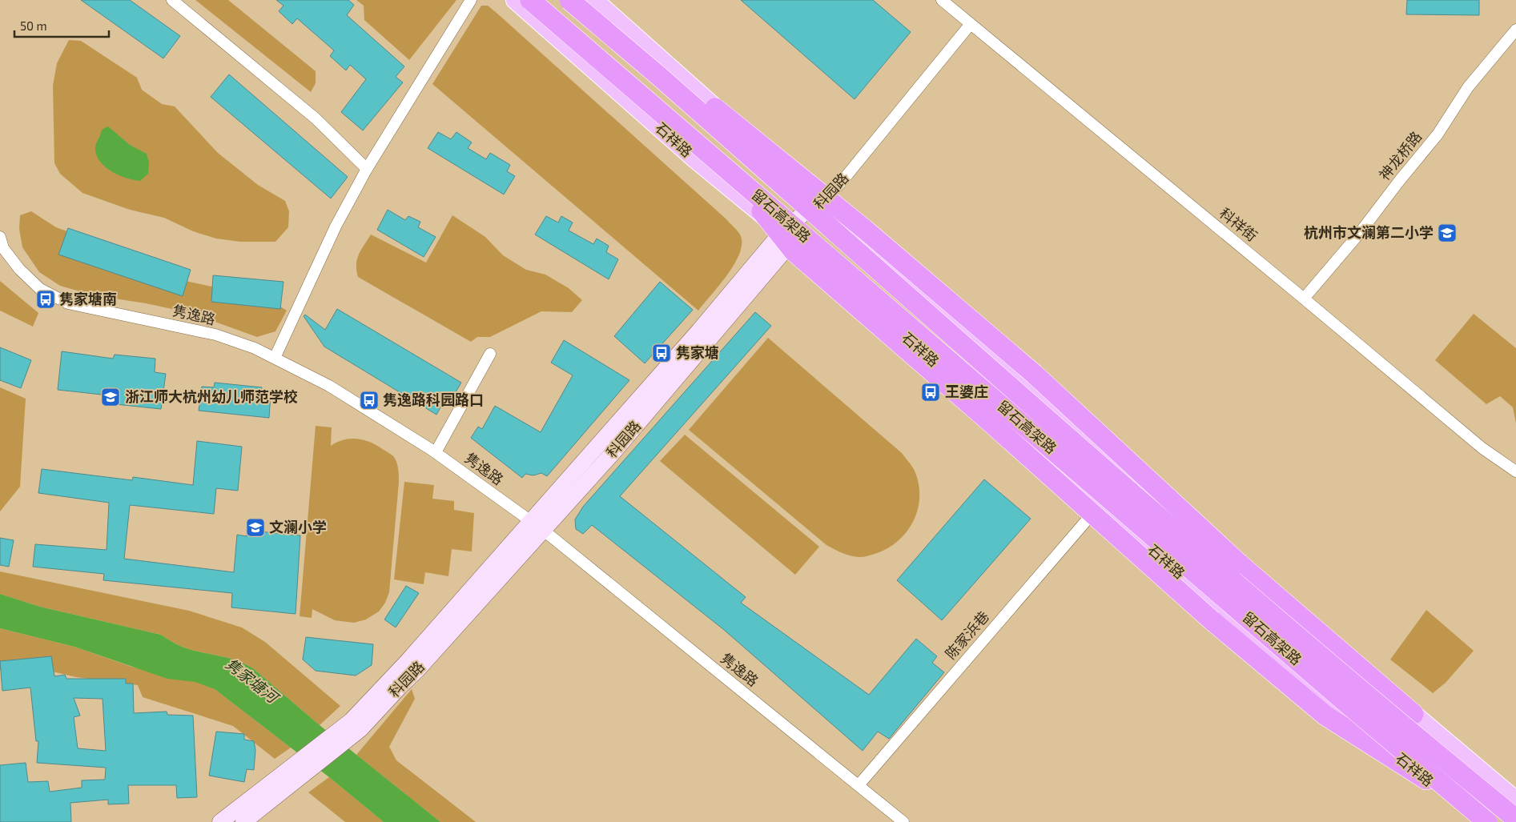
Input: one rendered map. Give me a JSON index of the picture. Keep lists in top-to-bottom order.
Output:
{
  "streets": {
    "highway": ["留石高架路"],
    "main road": ["石祥路"],
    "street": [
      "神龙桥路",
      "科园路",
      "科祥街",
      "隽逸路",
      "陈家浜巷"
    ]
  },
  "crossings": [
    ["石祥路", "科园路"],
    ["石祥路", "陈家浜巷"],
    ["神龙桥路", "科祥街"],
    ["科园路", "科祥街"],
    ["科园路", "隽逸路"],
    ["隽逸路", "陈家浜巷"]
  ],
  "water": ["隽家塘河"],
  "places": {
    "school or university": ["杭州市文澜第二小学", "浙江师大杭州幼儿师范学校", "文澜小学"],
    "bus stop": [
      "隽家塘南",
      "隽家塘",
      "王婆庄",
      "隽逸路科园路口"
    ]
  },
  "scale_bar": "50 m"
}
